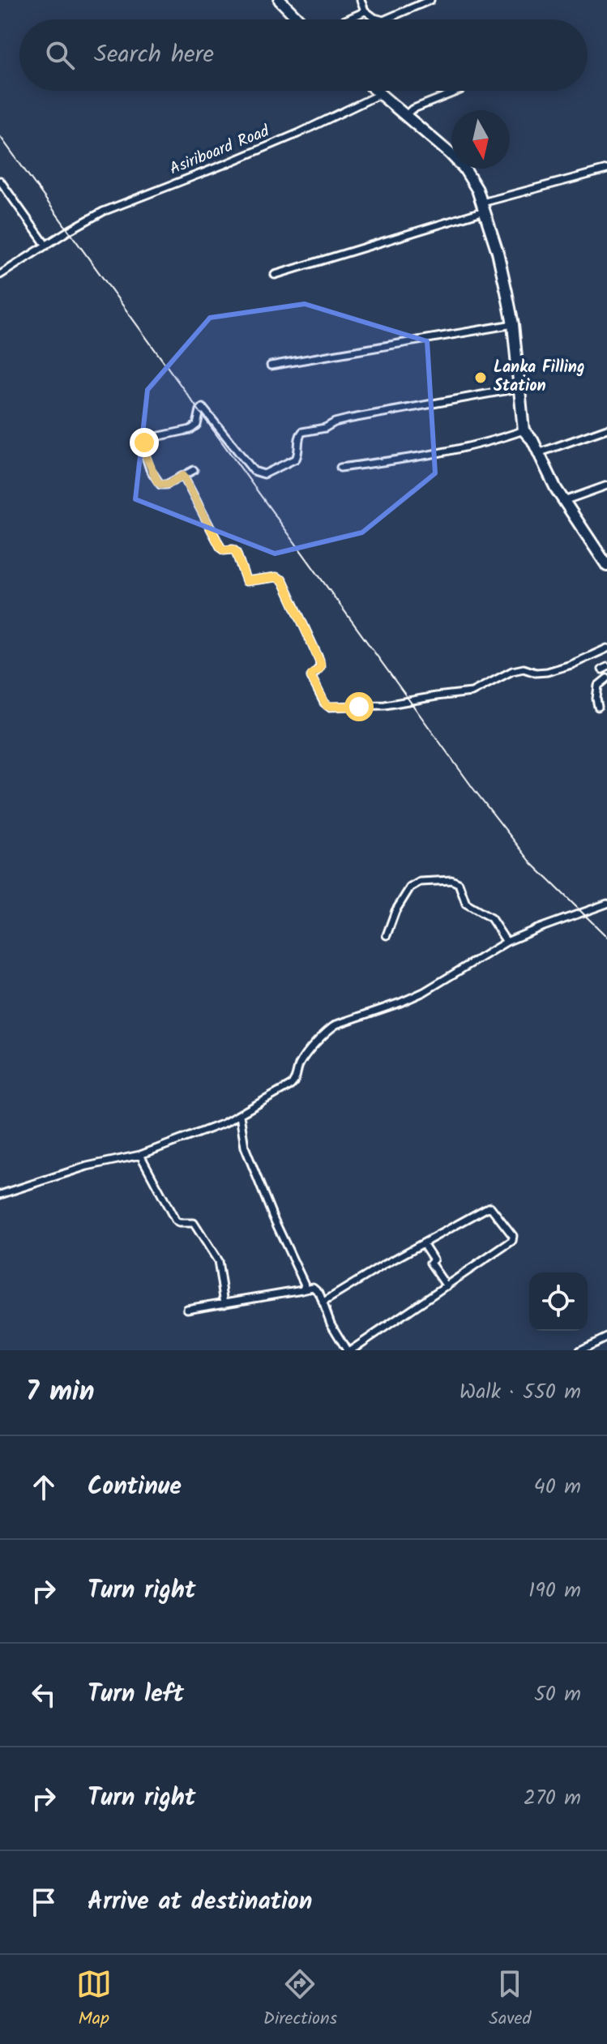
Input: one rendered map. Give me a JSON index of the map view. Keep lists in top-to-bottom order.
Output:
{
  "streets": {
    "street": ["Asiriboard Road"]
  },
  "places": ["Lanka Filling Station"],
  "north": "bottom",
  "page": {
    "search": "Search here",
    "heading": ["7 min", "Walk · 550 m"],
    "list": [
      ["Continue", "40 m"],
      ["Turn right", "190 m"],
      ["Turn left", "50 m"],
      ["Turn right", "270 m"],
      "Arrive at destination"
    ],
    "nav": ["Map", "Directions", "Saved"]
  }
}
